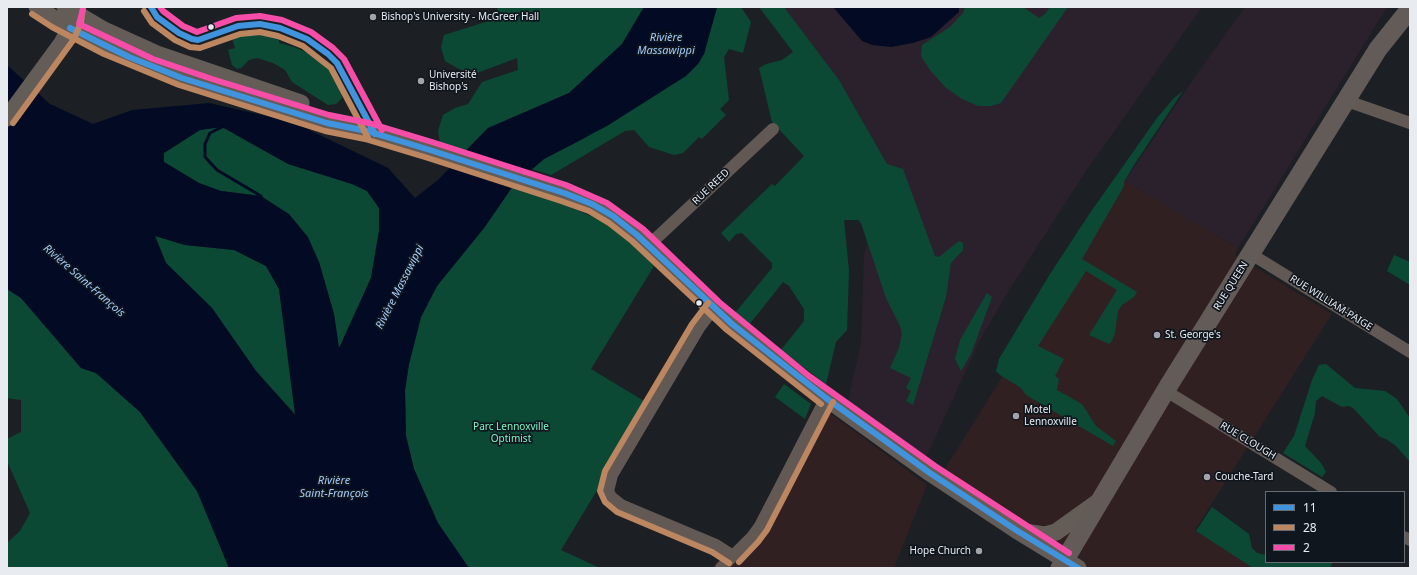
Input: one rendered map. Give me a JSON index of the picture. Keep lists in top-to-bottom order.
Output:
{
  "streets": {
    "main road": ["RUE QUEEN"],
    "street": ["RUE REED", "RUE WILLIAM-PAIGE", "RUE CLOUGH"]
  },
  "crossings": [
    ["RUE QUEEN", "RUE WILLIAM-PAIGE"],
    ["RUE QUEEN", "RUE CLOUGH"]
  ],
  "water": ["Rivière Massawippi", "Rivière Saint-François"],
  "parks": ["Parc Lennoxville Optimist"],
  "places": [
    "Bishop's University - McGreer Hall",
    "Université Bishop's",
    "St. George's",
    "Motel Lennoxville",
    "Couche-Tard",
    "Hope Church"
  ],
  "lines": ["transit line 11", "transit line 2", "transit line 28"],
  "legend": ["11", "28", "2"]
}
